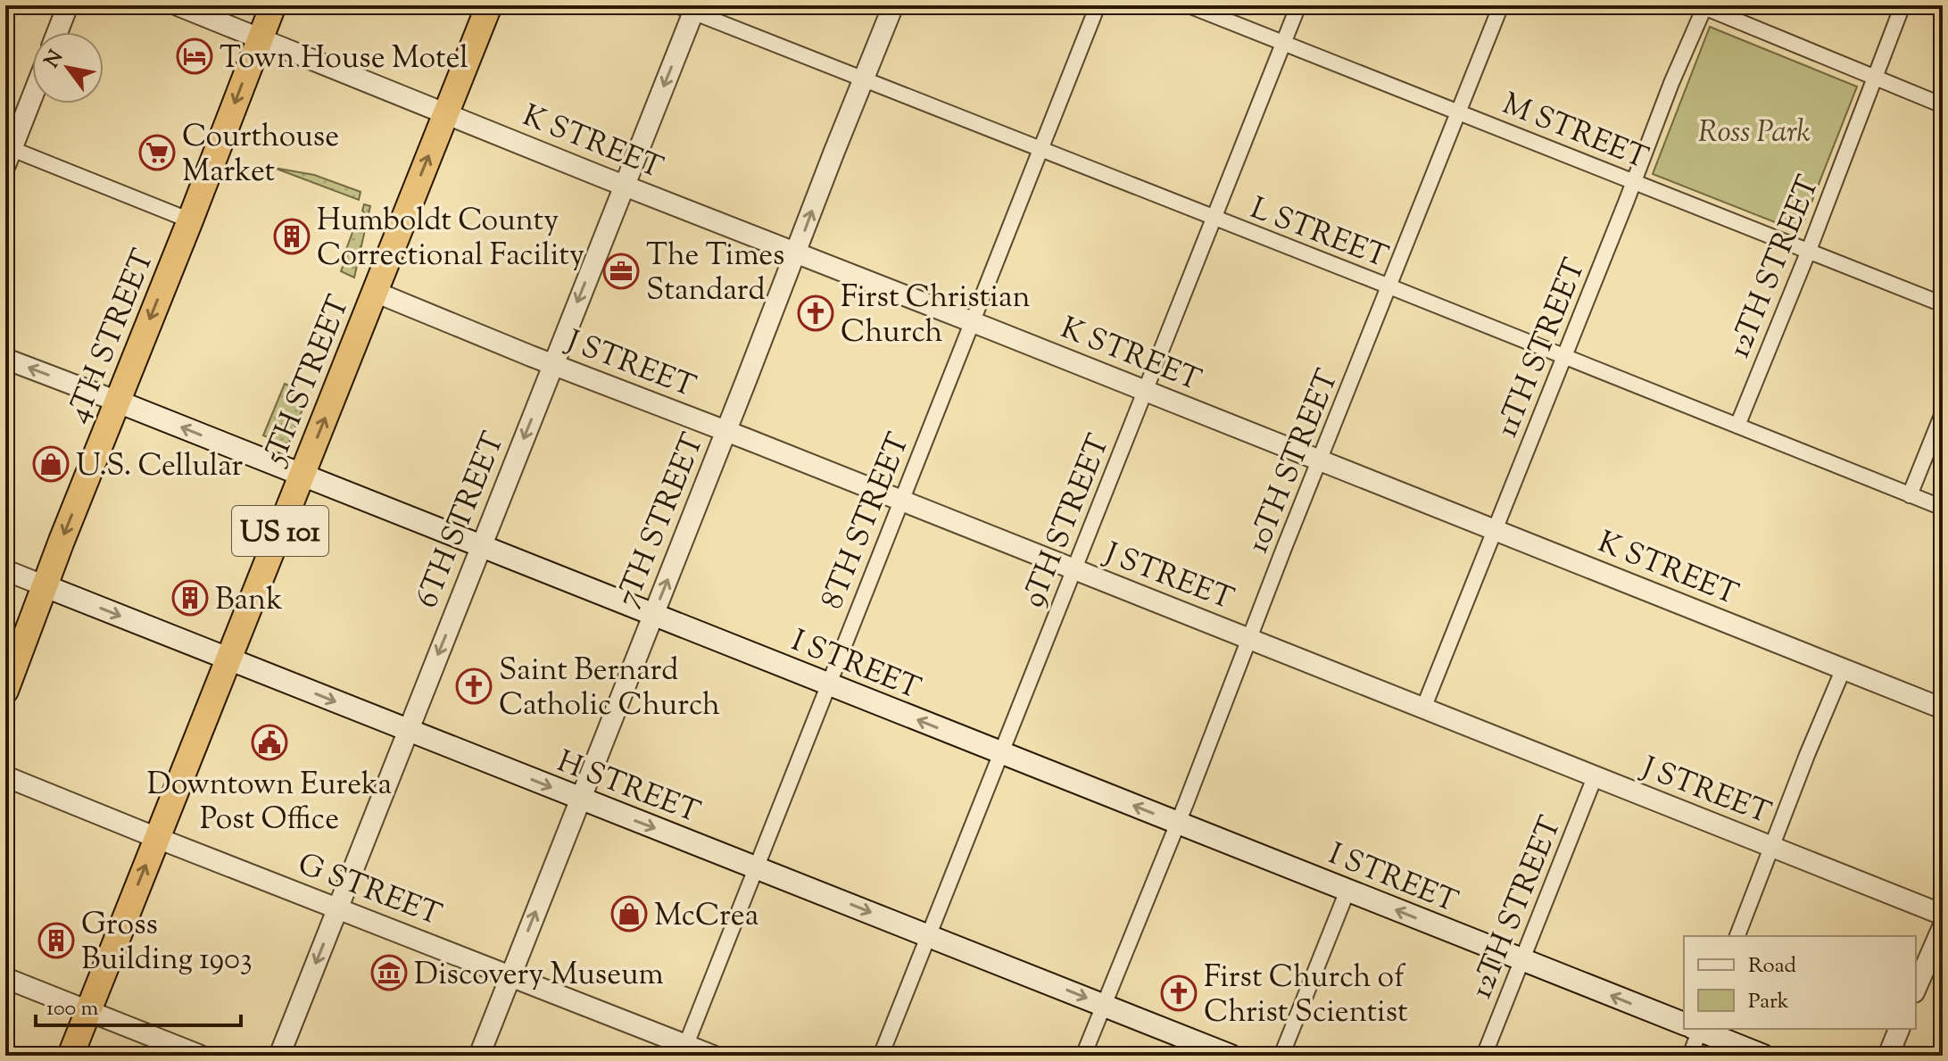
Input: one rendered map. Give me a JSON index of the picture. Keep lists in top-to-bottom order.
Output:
{
  "streets": {
    "highway": ["4TH STREET", "5TH STREET", "US 101"],
    "main road": ["I STREET", "H STREET"],
    "street": [
      "M STREET",
      "K STREET",
      "L STREET",
      "12TH STREET",
      "11TH STREET",
      "J STREET",
      "10TH STREET",
      "6TH STREET",
      "7TH STREET",
      "8TH STREET",
      "9TH STREET",
      "G STREET"
    ]
  },
  "crossings": [
    ["M STREET", "12TH STREET"],
    ["M STREET", "11TH STREET"],
    ["M STREET", "10TH STREET"],
    ["M STREET", "9TH STREET"],
    ["K STREET", "4TH STREET"],
    ["K STREET", "11TH STREET"],
    ["K STREET", "5TH STREET"],
    ["K STREET", "10TH STREET"],
    ["K STREET", "6TH STREET"],
    ["K STREET", "7TH STREET"],
    ["K STREET", "8TH STREET"],
    ["K STREET", "9TH STREET"],
    ["L STREET", "12TH STREET"],
    ["L STREET", "11TH STREET"],
    ["L STREET", "10TH STREET"],
    ["L STREET", "6TH STREET"],
    ["L STREET", "7TH STREET"],
    ["L STREET", "8TH STREET"],
    ["L STREET", "9TH STREET"],
    ["12TH STREET", "J STREET"],
    ["12TH STREET", "I STREET"],
    ["4TH STREET", "I STREET"],
    ["4TH STREET", "H STREET"],
    ["11TH STREET", "J STREET"],
    ["J STREET", "5TH STREET"],
    ["J STREET", "10TH STREET"],
    ["J STREET", "6TH STREET"],
    ["J STREET", "7TH STREET"],
    ["J STREET", "8TH STREET"],
    ["J STREET", "9TH STREET"],
    ["5TH STREET", "I STREET"],
    ["5TH STREET", "H STREET"],
    ["5TH STREET", "G STREET"],
    ["10TH STREET", "I STREET"],
    ["10TH STREET", "H STREET"],
    ["6TH STREET", "I STREET"],
    ["6TH STREET", "H STREET"],
    ["6TH STREET", "G STREET"],
    ["7TH STREET", "I STREET"],
    ["7TH STREET", "H STREET"],
    ["7TH STREET", "G STREET"],
    ["8TH STREET", "I STREET"],
    ["8TH STREET", "H STREET"],
    ["8TH STREET", "G STREET"],
    ["9TH STREET", "I STREET"],
    ["9TH STREET", "H STREET"]
  ],
  "one_way": [
    "4TH STREET",
    "5TH STREET",
    "6TH STREET",
    "7TH STREET",
    "I STREET",
    "H STREET"
  ],
  "parks": ["Ross Park"],
  "places": {
    "hotel": ["Town House Motel"],
    "supermarket": ["Courthouse Market"],
    "building": ["Humboldt County Correctional Facility", "Bank", "Gross Building 1903"],
    "office": ["The Times Standard"],
    "church": ["First Christian Church", "Saint Bernard Catholic Church", "First Church of Christ Scientist"],
    "shop": ["U.S. Cellular", "McCrea"],
    "public building": ["Downtown Eureka Post Office"],
    "museum": ["Discovery Museum"]
  },
  "legend": ["Road", "Park"],
  "scale_bar": "100 m",
  "north": "top left"
}
